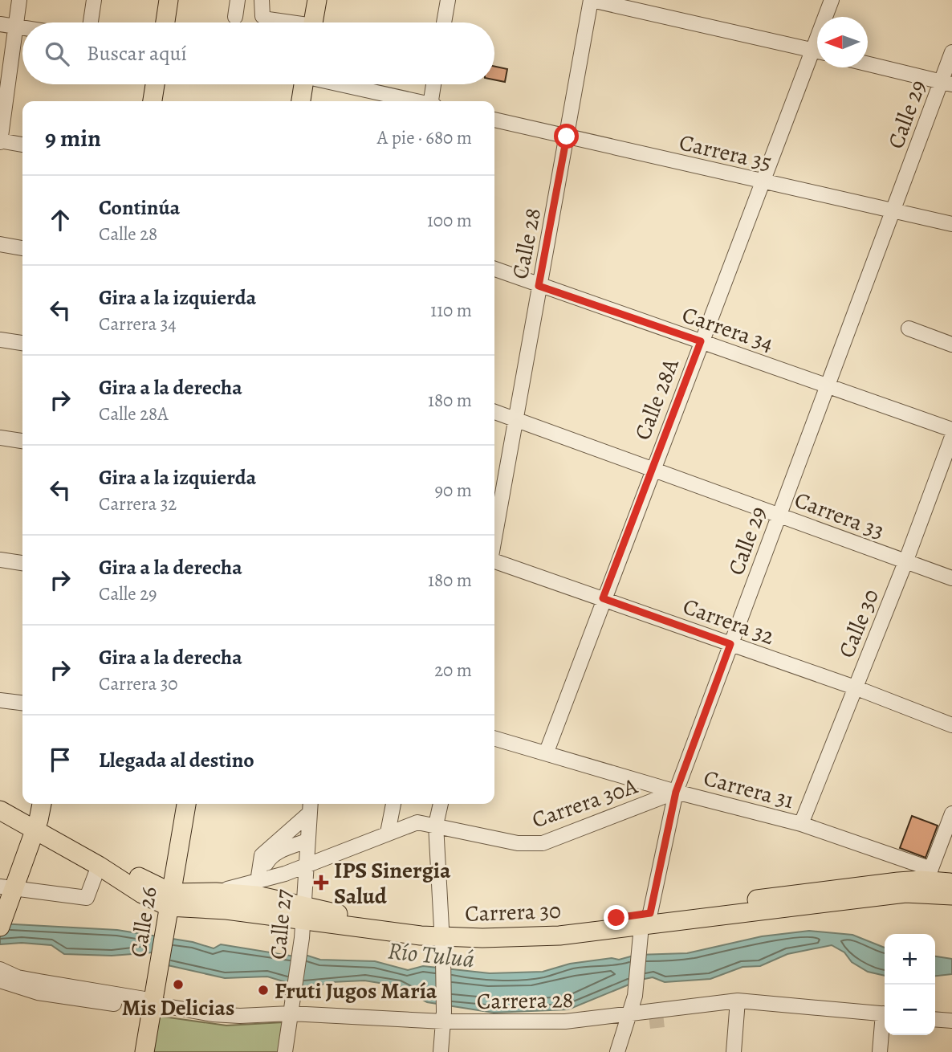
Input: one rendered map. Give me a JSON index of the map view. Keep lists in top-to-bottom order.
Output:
{
  "streets": {
    "main road": ["Carrera 30", "Calle 26"],
    "street": [
      "Calle 29",
      "Carrera 35",
      "Calle 28",
      "Carrera 34",
      "Calle 28A",
      "Carrera 33",
      "Carrera 32",
      "Calle 30",
      "Carrera 31",
      "Carrera 30A",
      "Calle 27",
      "Carrera 28"
    ]
  },
  "crossings": [
    ["Calle 29", "Carrera 35"],
    ["Calle 29", "Carrera 34"],
    ["Calle 29", "Carrera 33"],
    ["Calle 29", "Carrera 32"],
    ["Calle 29", "Carrera 31"],
    ["Calle 29", "Carrera 30A"],
    ["Calle 29", "Carrera 30"],
    ["Calle 29", "Carrera 28"],
    ["Carrera 35", "Calle 28"],
    ["Carrera 35", "Calle 28A"],
    ["Calle 28", "Carrera 34"],
    ["Calle 28", "Carrera 33"],
    ["Carrera 34", "Calle 28A"],
    ["Calle 28A", "Carrera 33"],
    ["Calle 28A", "Carrera 32"],
    ["Calle 28A", "Carrera 31"],
    ["Carrera 33", "Calle 30"],
    ["Carrera 32", "Calle 30"],
    ["Calle 30", "Carrera 31"],
    ["Carrera 31", "Carrera 30A"],
    ["Carrera 31", "Carrera 30"],
    ["Carrera 30A", "Carrera 30"],
    ["Carrera 30A", "Calle 27"],
    ["Carrera 30", "Calle 26"],
    ["Carrera 30", "Calle 27"],
    ["Calle 26", "Carrera 28"],
    ["Calle 27", "Carrera 28"]
  ],
  "water": ["Río Tuluá"],
  "places": {
    "health": ["IPS Sinergia Salud"],
    "other": ["Mis Delicias", "Fruti Jugos María"]
  },
  "north": "left",
  "page": {
    "search": "Buscar aquí",
    "heading": ["9 min", "A pie · 680 m"],
    "list": [
      ["Continúa", "Calle 28", "100 m"],
      ["Gira a la izquierda", "Carrera 34", "110 m"],
      ["Gira a la derecha", "Calle 28A", "180 m"],
      ["Gira a la izquierda", "Carrera 32", "90 m"],
      ["Gira a la derecha", "Calle 29", "180 m"],
      ["Gira a la derecha", "Carrera 30", "20 m"],
      "Llegada al destino"
    ],
    "map_buttons": ["+", "−"]
  }
}
